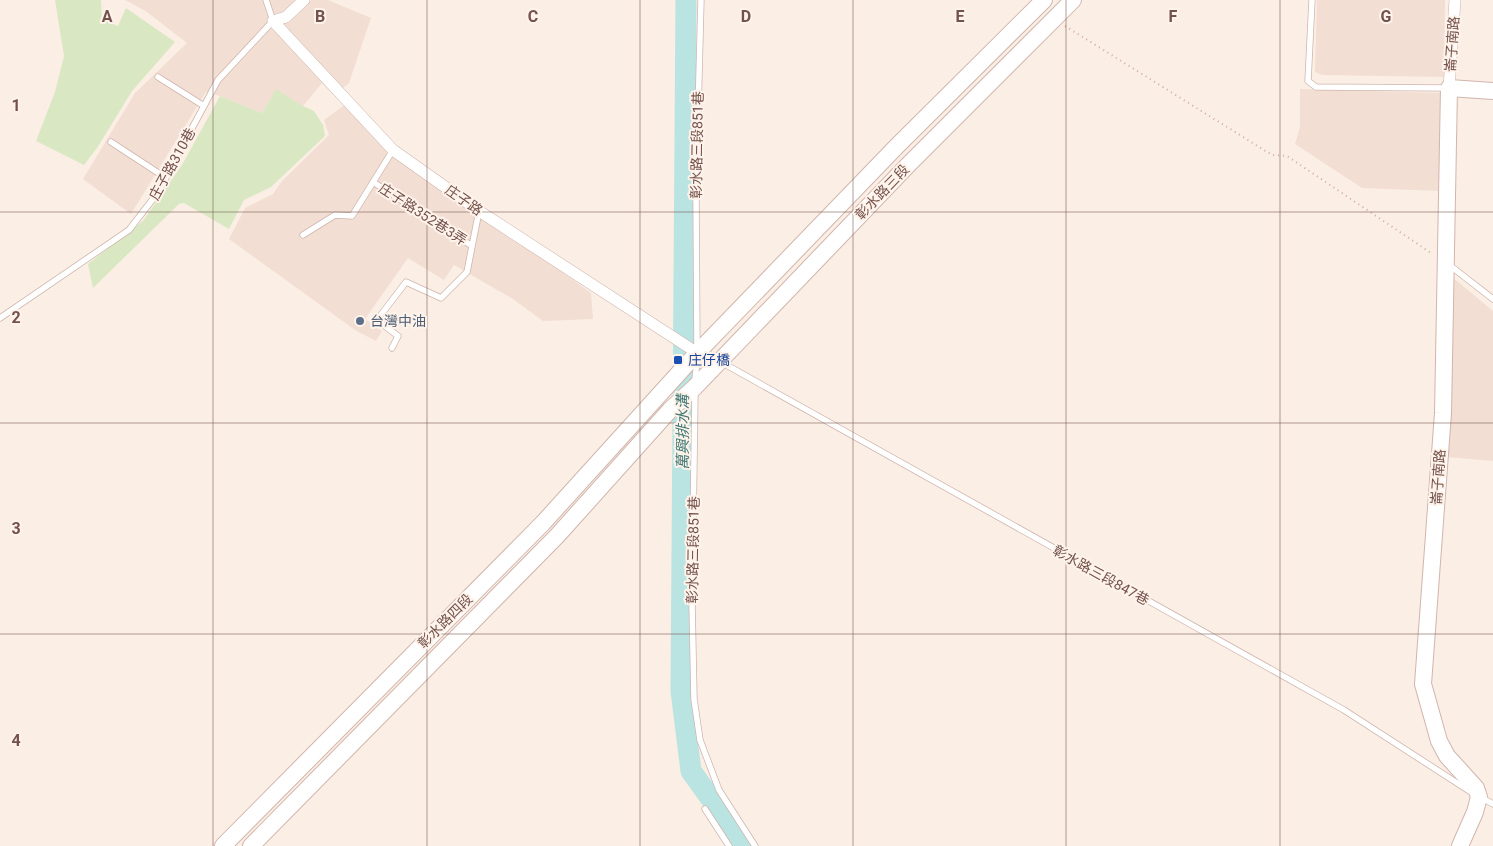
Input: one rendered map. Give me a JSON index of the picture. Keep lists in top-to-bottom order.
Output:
{
  "streets": {
    "street": [
      "崙子南路",
      "彰水路三段",
      "庄子路",
      "彰水路四段"
    ],
    "lane": [
      "彰水路三段851巷",
      "庄子路310巷",
      "庄子路352巷3弄",
      "彰水路三段847巷"
    ]
  },
  "crossings": [
    ["崙子南路", "彰水路三段847巷"],
    ["彰水路三段851巷", "彰水路三段"],
    ["彰水路三段851巷", "庄子路"],
    ["彰水路三段851巷", "彰水路四段"],
    ["庄子路310巷", "庄子路"],
    ["彰水路三段", "庄子路"],
    ["彰水路三段", "彰水路三段847巷"],
    ["彰水路三段", "彰水路四段"],
    ["庄子路", "彰水路三段847巷"]
  ],
  "water": ["萬興排水溝"],
  "places": {
    "other": ["台灣中油"],
    "transit": ["庄仔橋"]
  },
  "grid": {
    "columns": [
      "A",
      "B",
      "C",
      "D",
      "E",
      "F",
      "G"
    ],
    "rows": [
      "1",
      "2",
      "3",
      "4"
    ]
  }
}
